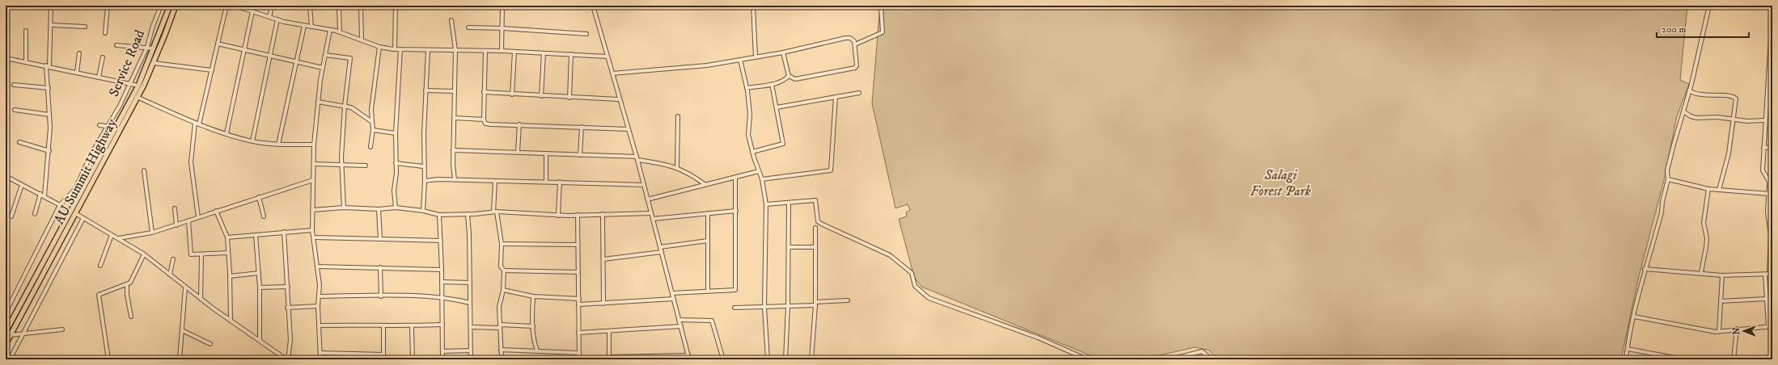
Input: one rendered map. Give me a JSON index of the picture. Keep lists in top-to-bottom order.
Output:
{
  "streets": {
    "main road": ["AU Summit Highway"],
    "street": ["Service Road"]
  },
  "parks": ["Salagi Forest Park"],
  "scale_bar": "200 m",
  "north": "left"
}
